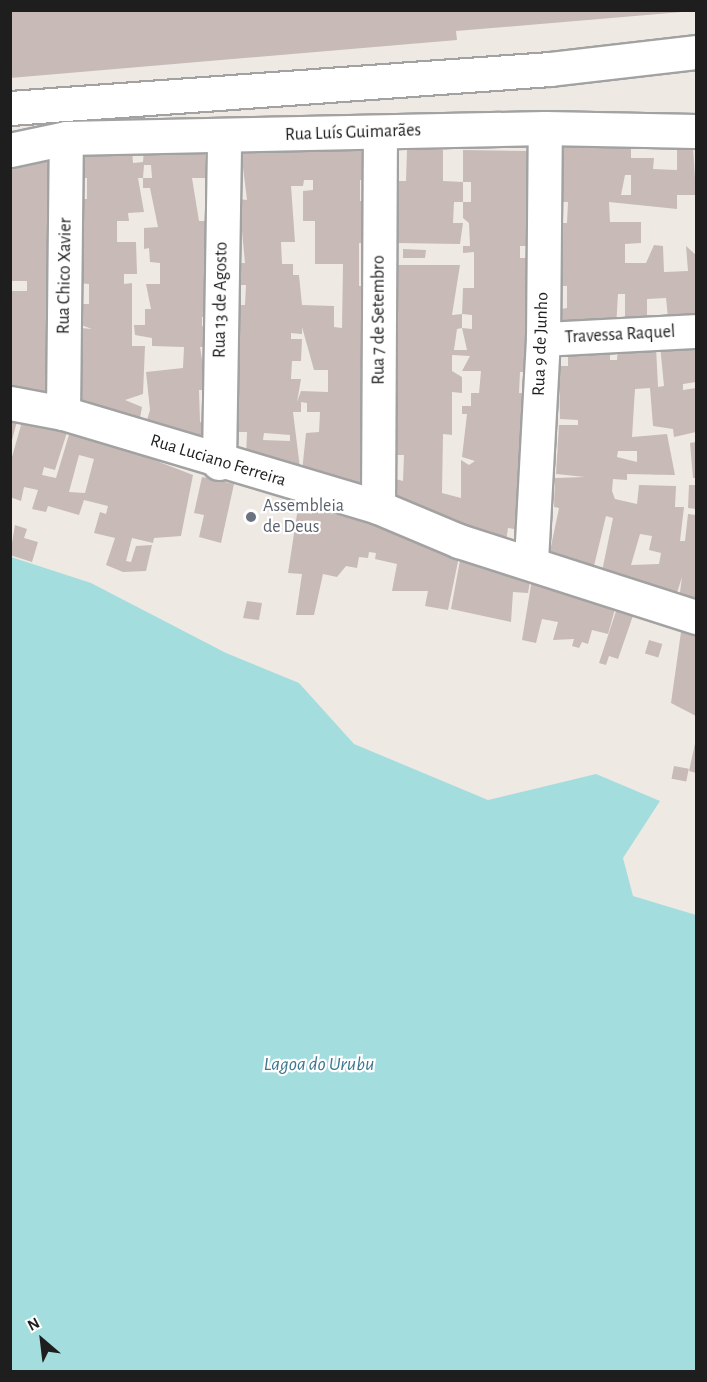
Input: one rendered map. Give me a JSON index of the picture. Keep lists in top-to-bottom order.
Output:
{
  "streets": {
    "street": [
      "Rua Luís Guimarães",
      "Rua Chico Xavier",
      "Rua 13 de Agosto",
      "Rua 7 de Setembro",
      "Travessa Raquel",
      "Rua 9 de Junho",
      "Rua Luciano Ferreira"
    ]
  },
  "crossings": [
    ["Rua Luís Guimarães", "Rua Chico Xavier"],
    ["Rua Luís Guimarães", "Rua 13 de Agosto"],
    ["Rua Luís Guimarães", "Rua 7 de Setembro"],
    ["Rua Luís Guimarães", "Rua 9 de Junho"],
    ["Rua Chico Xavier", "Rua Luciano Ferreira"],
    ["Rua 13 de Agosto", "Rua Luciano Ferreira"],
    ["Rua 7 de Setembro", "Rua Luciano Ferreira"],
    ["Travessa Raquel", "Rua 9 de Junho"],
    ["Rua 9 de Junho", "Rua Luciano Ferreira"]
  ],
  "water": ["Lagoa do Urubu"],
  "places": ["Assembleia de Deus"],
  "north": "top left"
}
